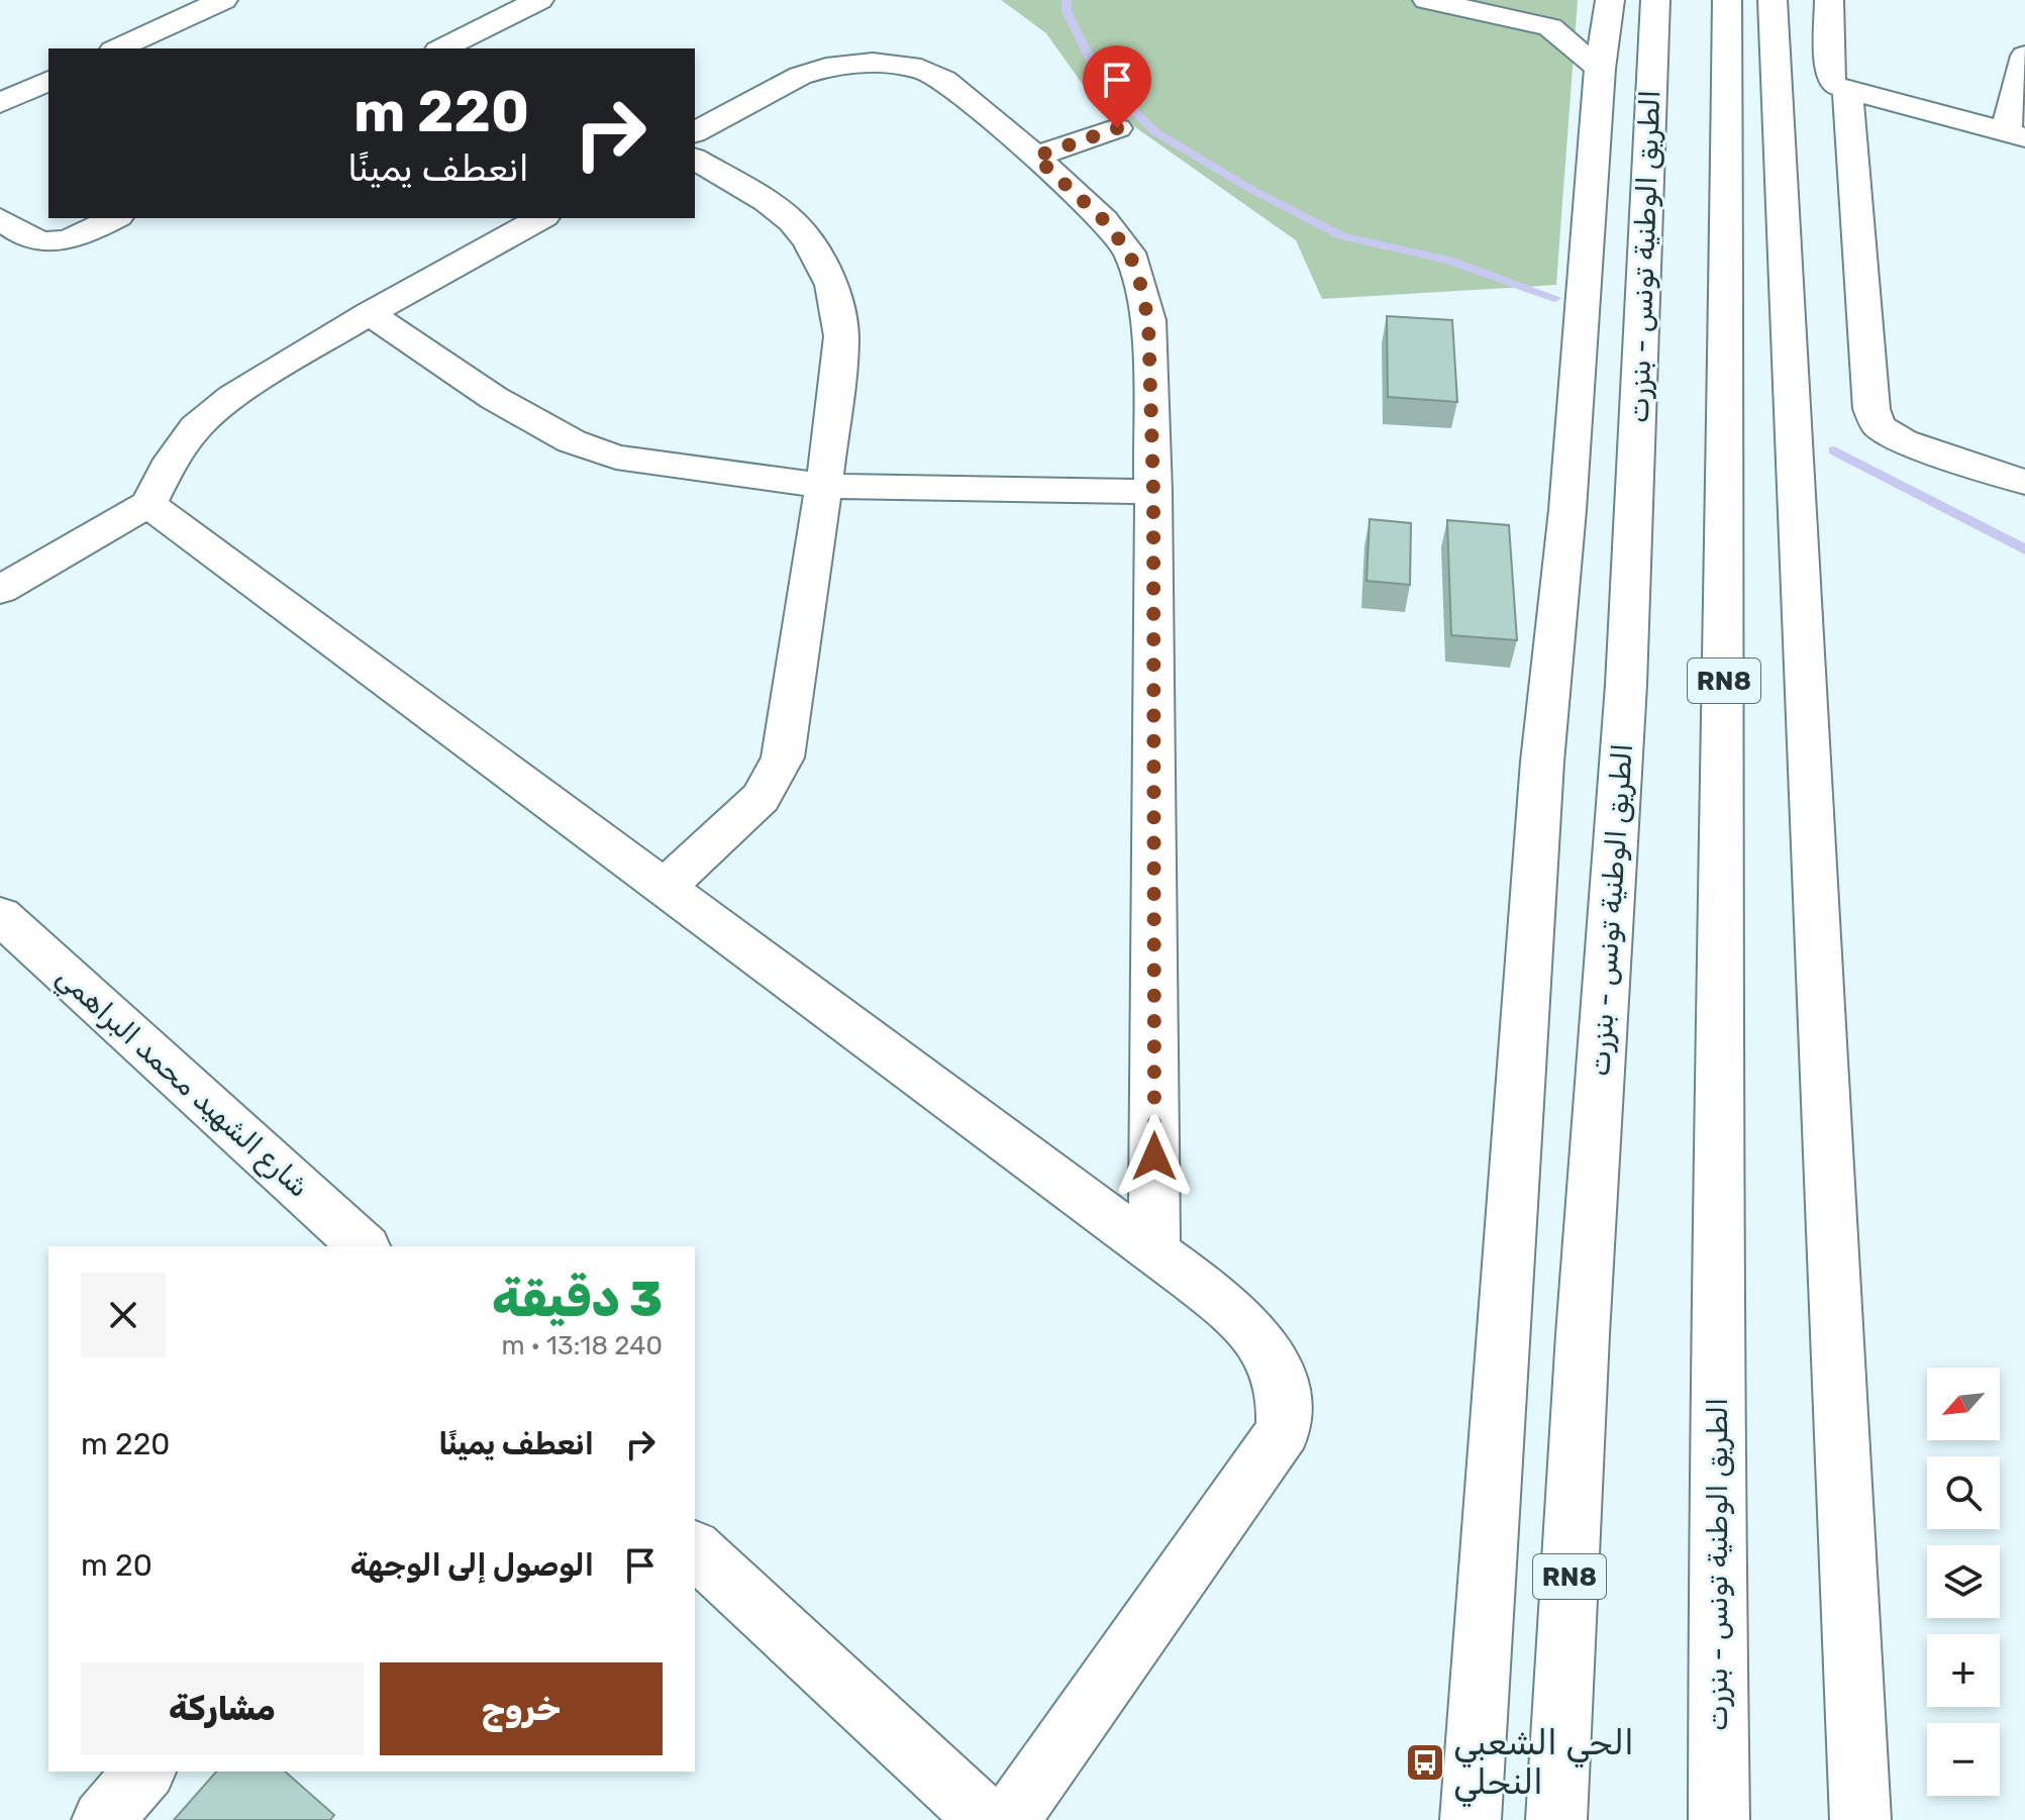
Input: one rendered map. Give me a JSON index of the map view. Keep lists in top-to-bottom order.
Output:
{
  "streets": {
    "main road": ["الطريق الوطنية تونس - بنزرت", "RN8", "شارع الشهيد محمد البراهمي"]
  },
  "places": {
    "bus stop": ["الحي الشعبي النحلي"]
  },
  "north": "bottom left",
  "page": {
    "turn": ["220 m", "انعطف يمينًا"],
    "heading": ["3 دقيقة", "240 m · 13:18"],
    "map_buttons": ["+", "−"],
    "list": [
      {
        "name": "انعطف يمينًا",
        "value": "220 m"
      },
      {
        "name": "الوصول إلى الوجهة",
        "value": "20 m"
      }
    ],
    "buttons": ["خروج", "مشاركة"]
  }
}
